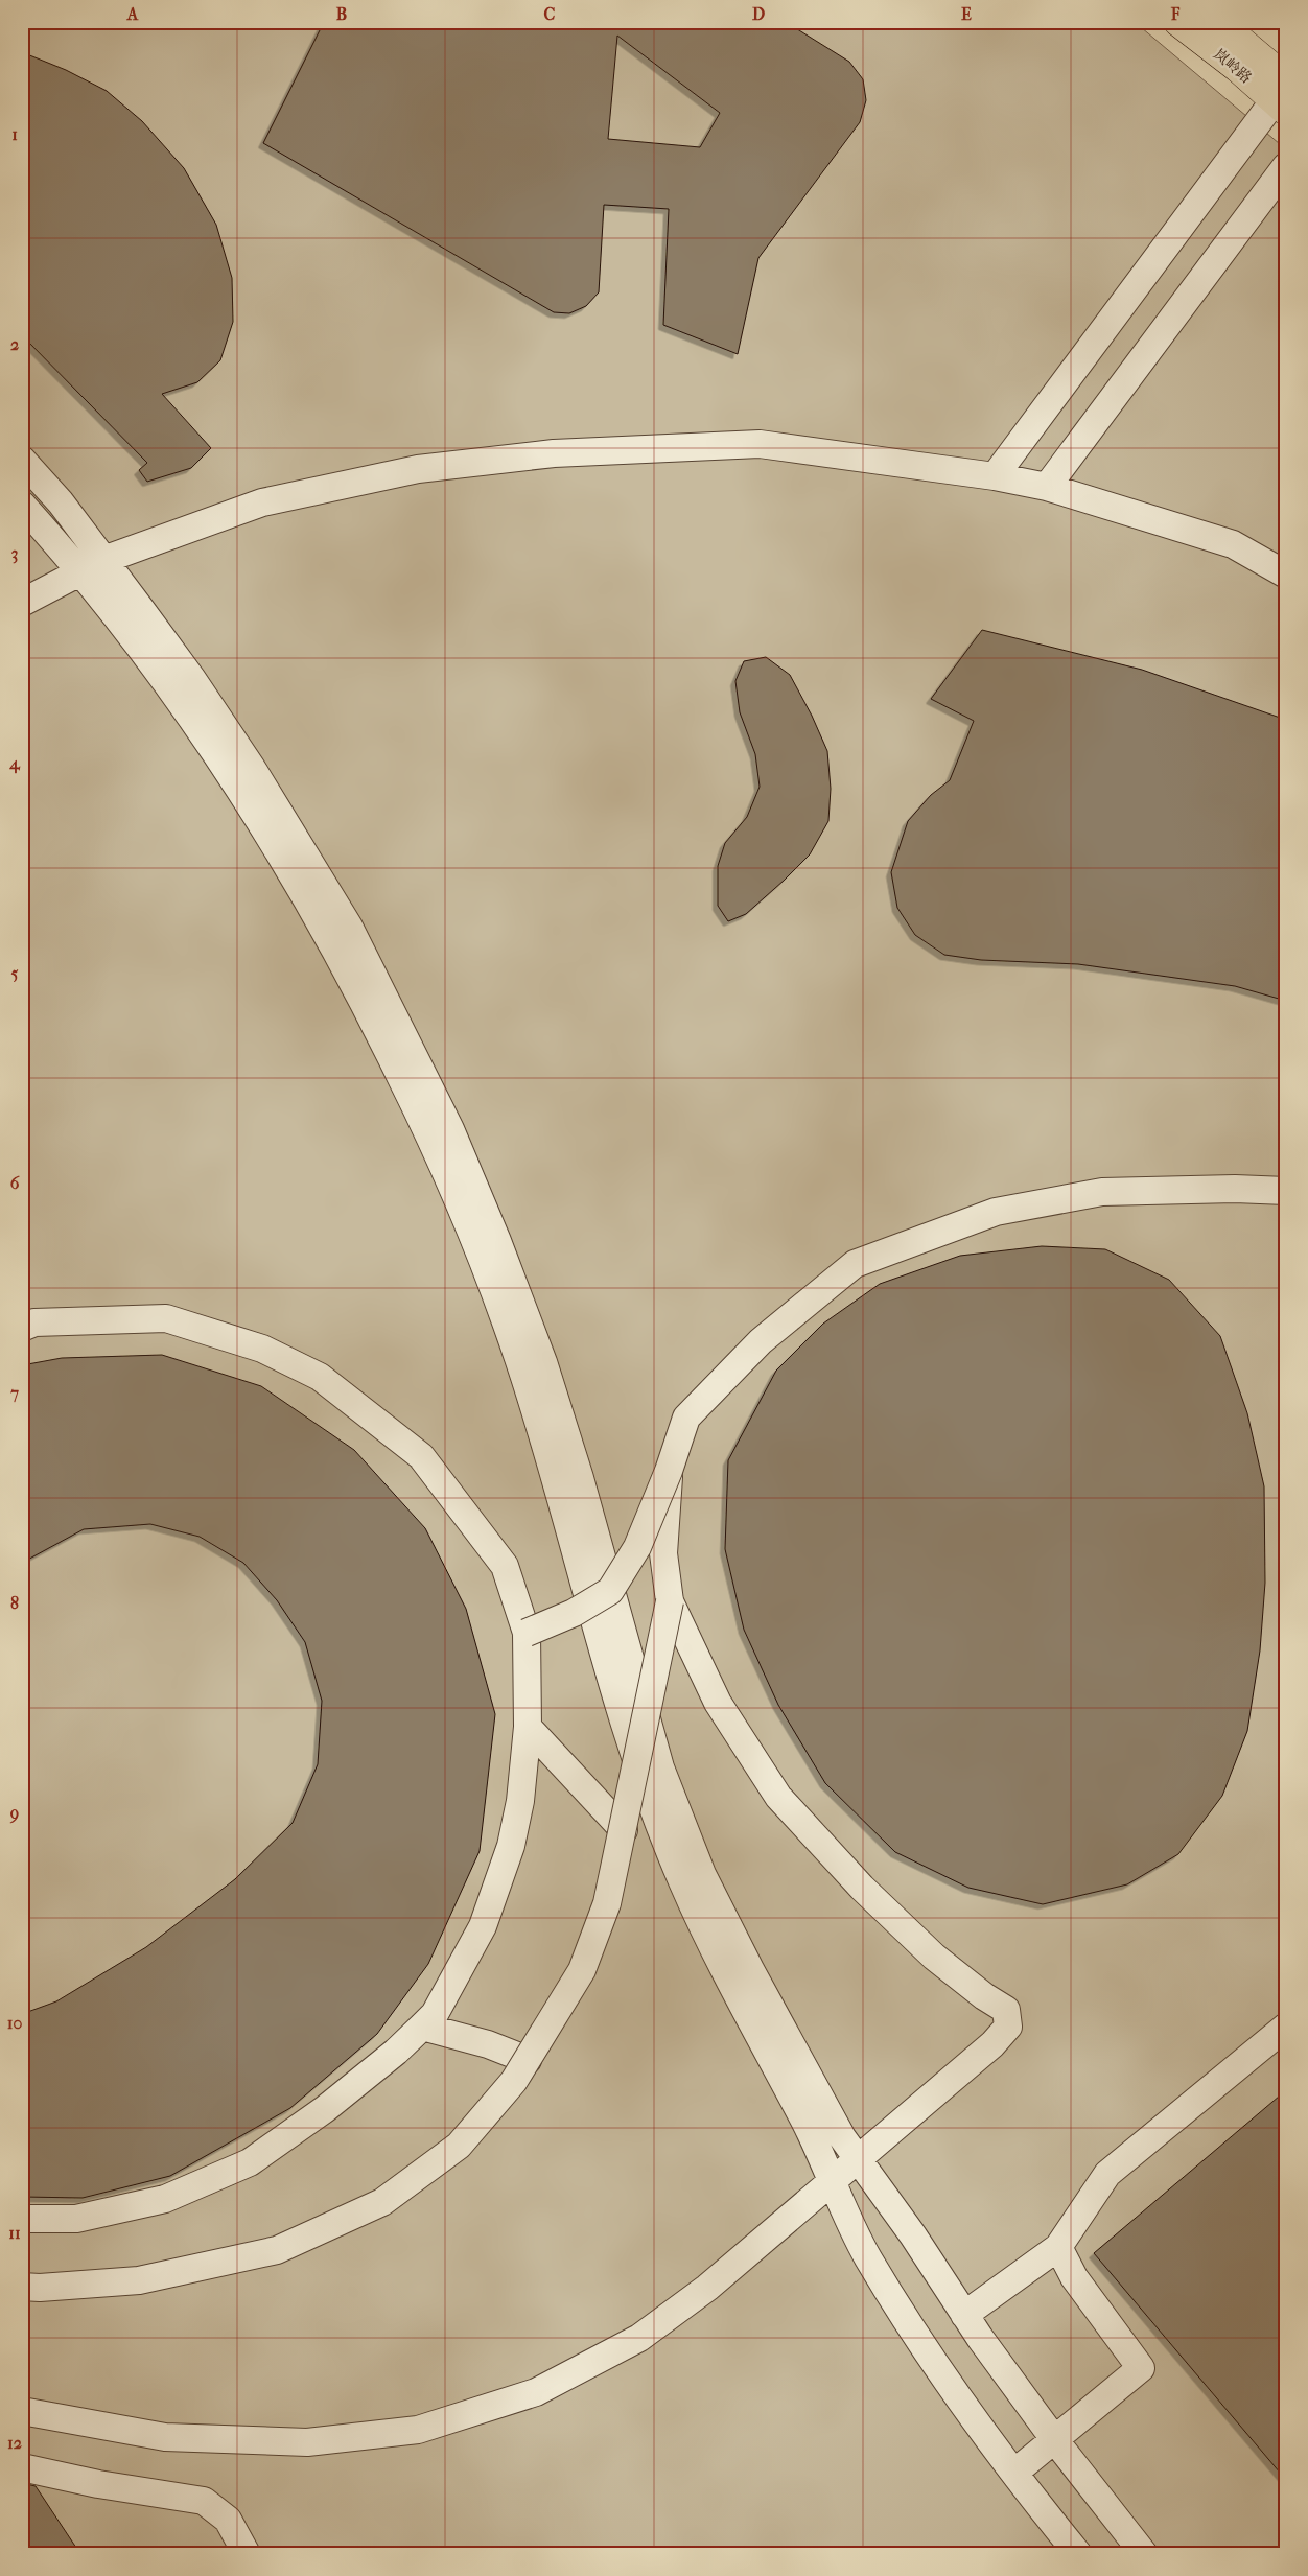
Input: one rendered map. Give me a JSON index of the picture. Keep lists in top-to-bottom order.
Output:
{
  "streets": {
    "main road": ["岚岭路"]
  },
  "grid": {
    "columns": [
      "A",
      "B",
      "C",
      "D",
      "E",
      "F"
    ],
    "rows": [
      "1",
      "2",
      "3",
      "4",
      "5",
      "6",
      "7",
      "8",
      "9",
      "10",
      "11",
      "12"
    ]
  }
}
